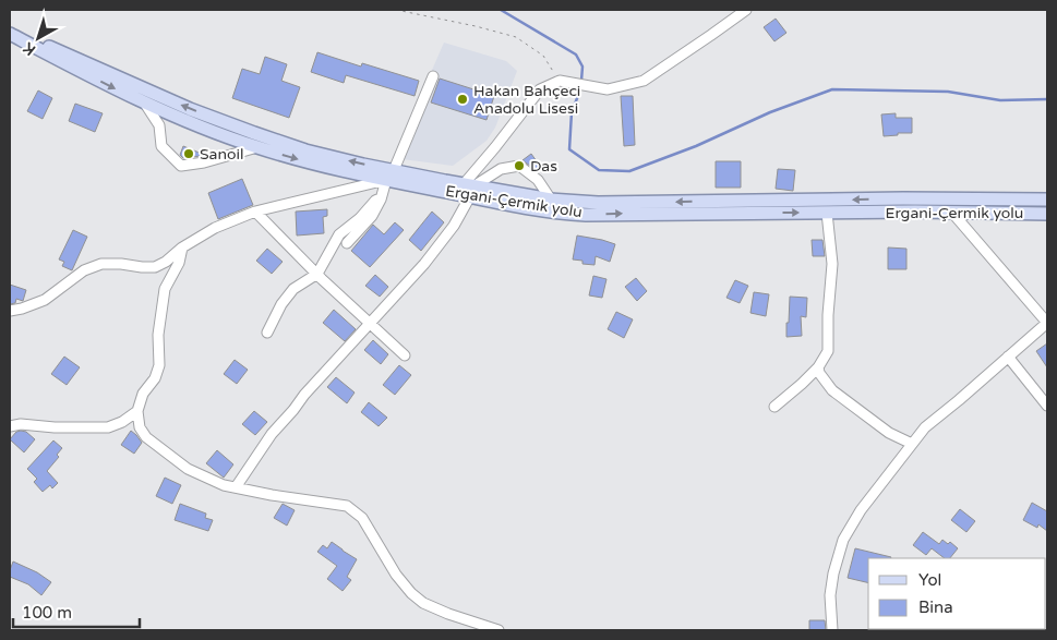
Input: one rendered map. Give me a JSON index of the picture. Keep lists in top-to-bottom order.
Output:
{
  "streets": {
    "main road": ["Ergani-Çermik yolu"]
  },
  "places": ["Hakan Bahçeci Anadolu Lisesi", "Sanoil", "Das"],
  "legend": ["Yol", "Bina"],
  "scale_bar": "100 m",
  "north": "bottom left"
}
